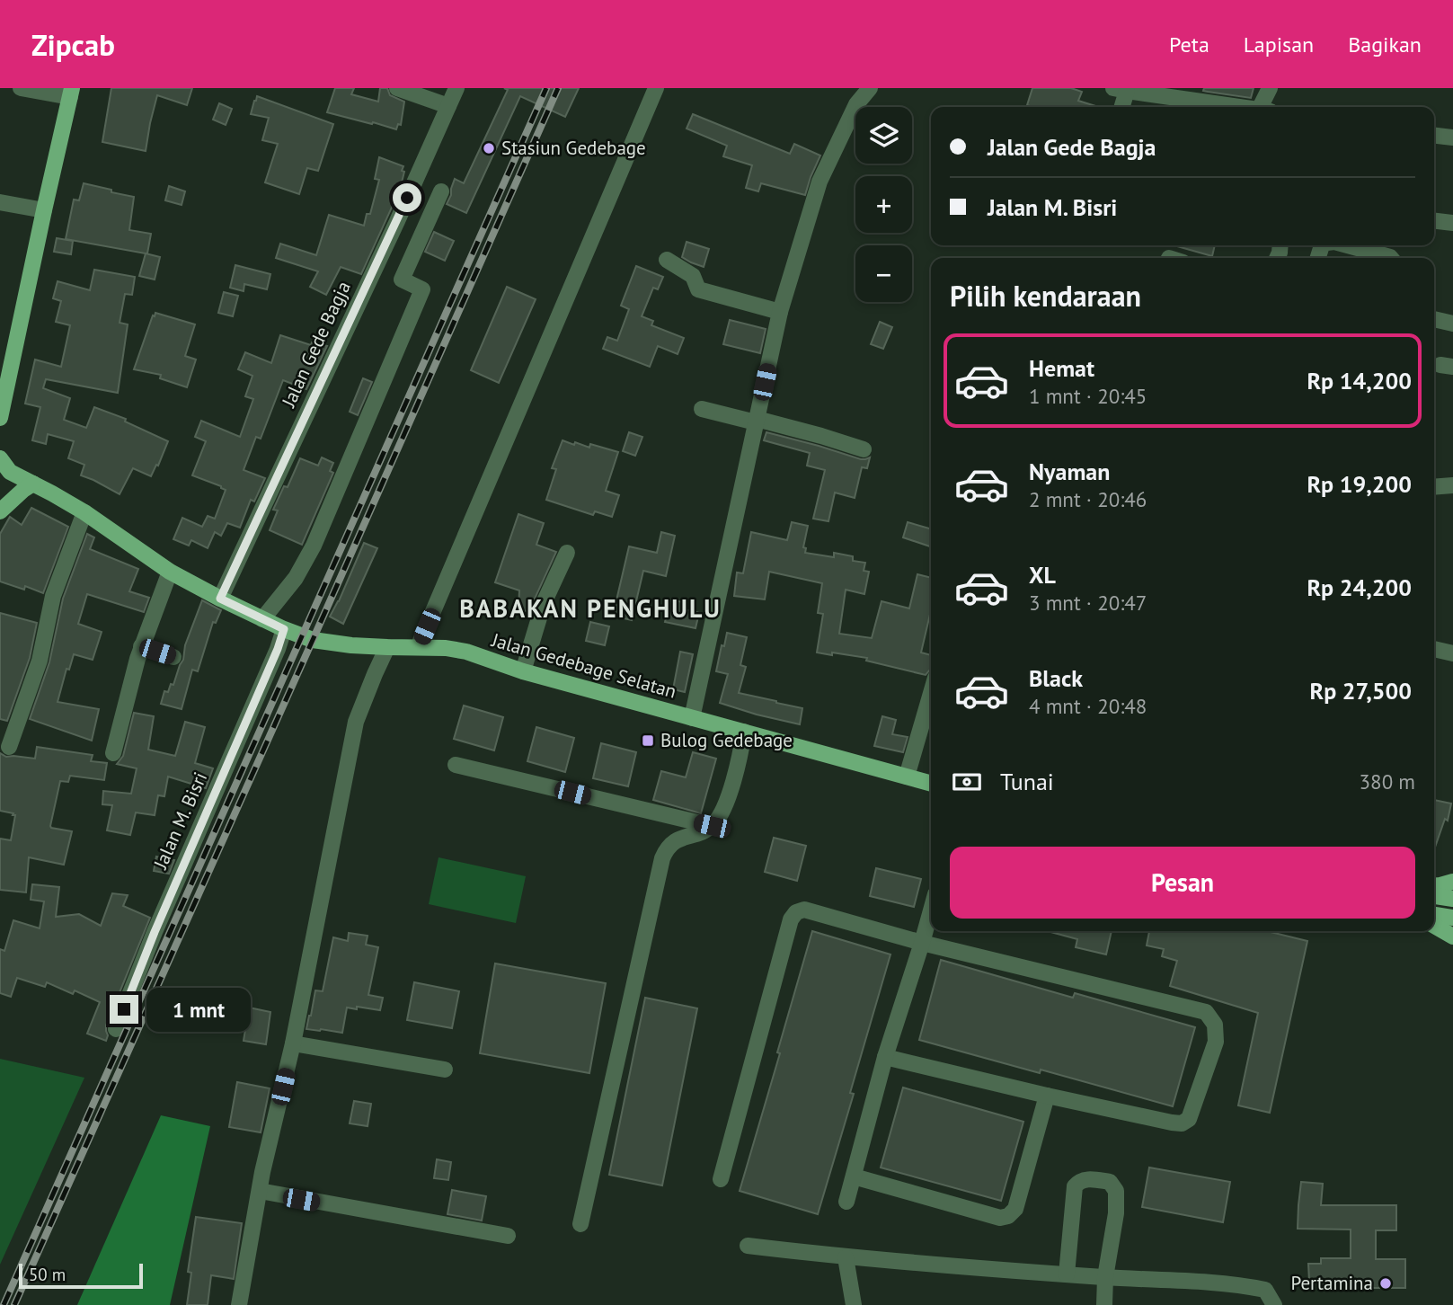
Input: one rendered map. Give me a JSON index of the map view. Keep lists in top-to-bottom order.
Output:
{
  "streets": {
    "main road": ["Jalan Gedebage Selatan"],
    "street": ["Jalan Gede Bagja", "Jalan M. Bisri"]
  },
  "crossings": [
    ["Jalan Gede Bagja", "Jalan Gedebage Selatan"],
    ["Jalan Gedebage Selatan", "Jalan M. Bisri"]
  ],
  "districts": ["BABAKAN PENGHULU"],
  "places": {
    "other": ["Stasiun Gedebage", "Pertamina"],
    "transit": ["Bulog Gedebage"]
  },
  "scale_bar": "50 m",
  "page": {
    "header": "Zipcab",
    "nav": ["Peta", "Lapisan", "Bagikan"],
    "map_buttons": ["+", "−"],
    "banner": ["Jalan Gede Bagja", "Jalan M. Bisri"],
    "heading": "Pilih kendaraan",
    "list": [
      {
        "name": "Hemat",
        "note": "1 mnt · 20:45",
        "value": "Rp 14,200"
      },
      {
        "name": "Nyaman",
        "note": "2 mnt · 20:46",
        "value": "Rp 19,200"
      },
      {
        "name": "XL",
        "note": "3 mnt · 20:47",
        "value": "Rp 24,200"
      },
      {
        "name": "Black",
        "note": "4 mnt · 20:48",
        "value": "Rp 27,500"
      }
    ],
    "pay": ["Tunai", "380 m"],
    "buttons": "Pesan",
    "bubble": "1 mnt",
    "scale": "50 m"
  }
}
